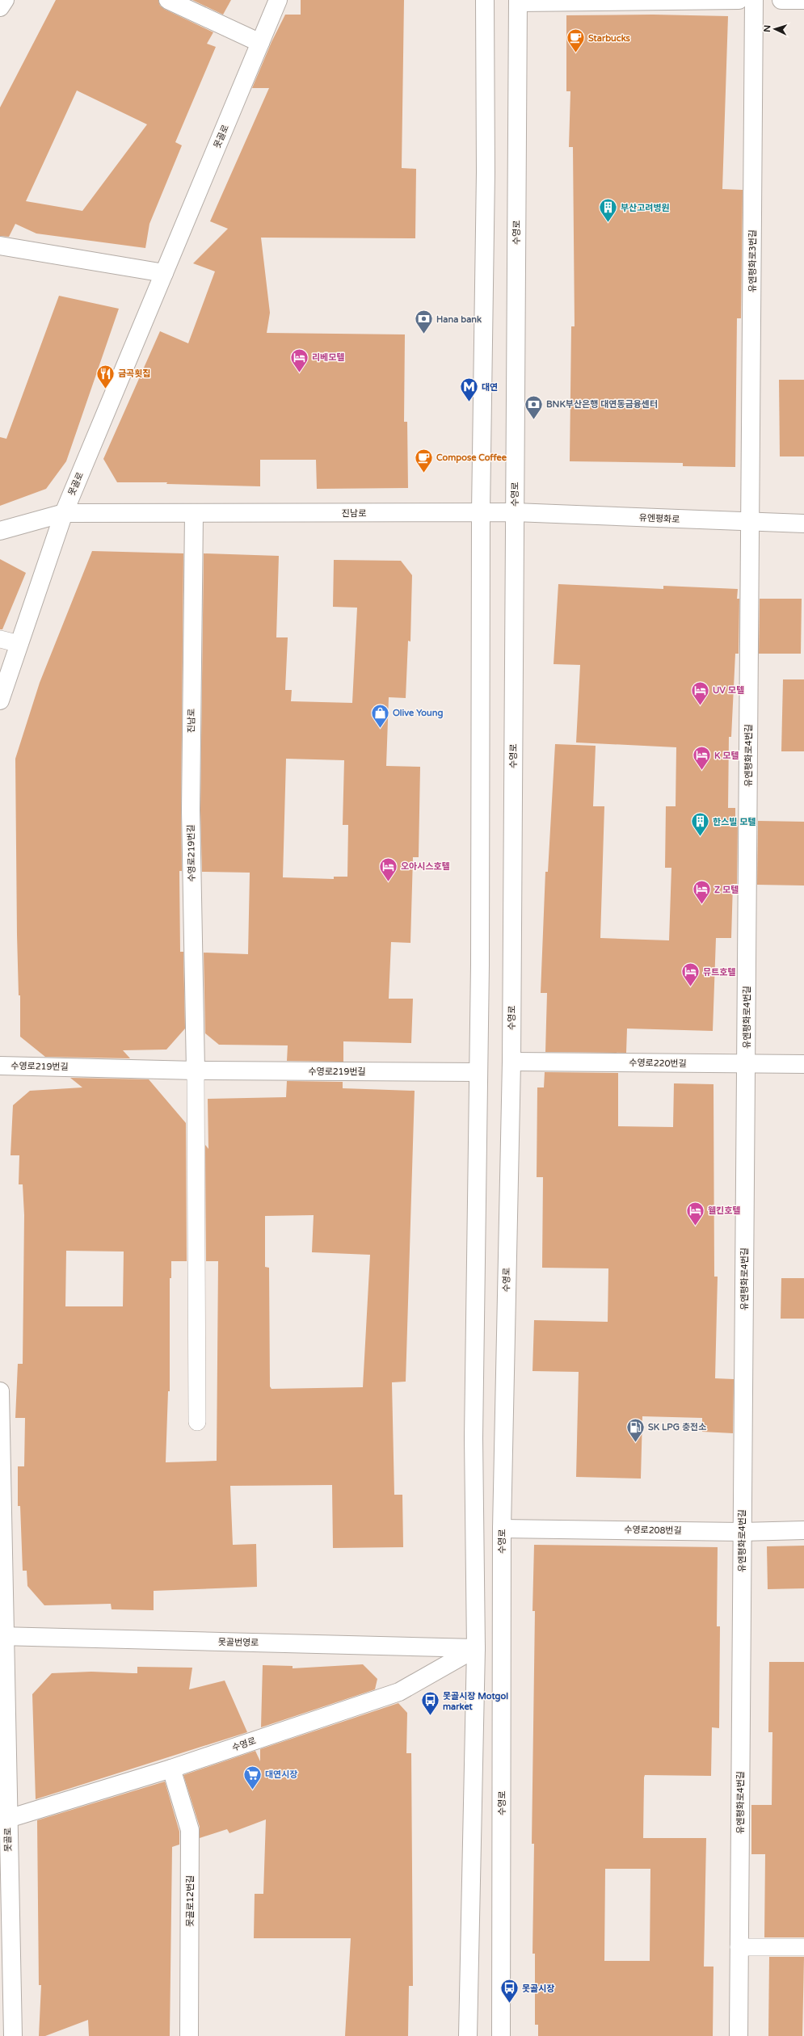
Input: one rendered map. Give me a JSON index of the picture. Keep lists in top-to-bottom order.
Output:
{
  "streets": {
    "street": [
      "못골로",
      "수영로",
      "유엔평화로3번길",
      "진남로",
      "유엔평화로",
      "유엔평화로4번길",
      "수영로219번길",
      "수영로220번길",
      "수영로208번길",
      "못골번영로",
      "못골로12번길"
    ]
  },
  "crossings": [
    ["못골로", "수영로"],
    ["못골로", "진남로"],
    ["못골로", "못골번영로"],
    ["수영로", "진남로"],
    ["수영로", "유엔평화로"],
    ["수영로", "수영로220번길"],
    ["수영로", "수영로208번길"],
    ["수영로", "못골번영로"],
    ["수영로", "못골로12번길"],
    ["유엔평화로3번길", "유엔평화로"],
    ["유엔평화로3번길", "유엔평화로4번길"],
    ["진남로", "유엔평화로"],
    ["진남로", "수영로219번길"],
    ["유엔평화로", "유엔평화로4번길"],
    ["유엔평화로4번길", "수영로220번길"],
    ["유엔평화로4번길", "수영로208번길"]
  ],
  "places": {
    "cafe": ["Starbucks", "Compose Coffee"],
    "building": ["부산고려병원", "한스빌 모텔"],
    "bank": ["Hana bank", "BNK부산은행 대연동금융센터"],
    "hotel": [
      "리베모텔",
      "UV 모텔",
      "K 모텔",
      "오아시스호텔",
      "Z 모텔",
      "뮤트호텔",
      "웰킨호텔"
    ],
    "restaurant": ["금곡횟집"],
    "metro station": ["대연"],
    "shop": ["Olive Young"],
    "fuel station": ["SK LPG 충전소"],
    "bus stop": ["못골시장 Motgol market", "못골시장"],
    "supermarket": ["대연시장"]
  },
  "north": "left"
}
